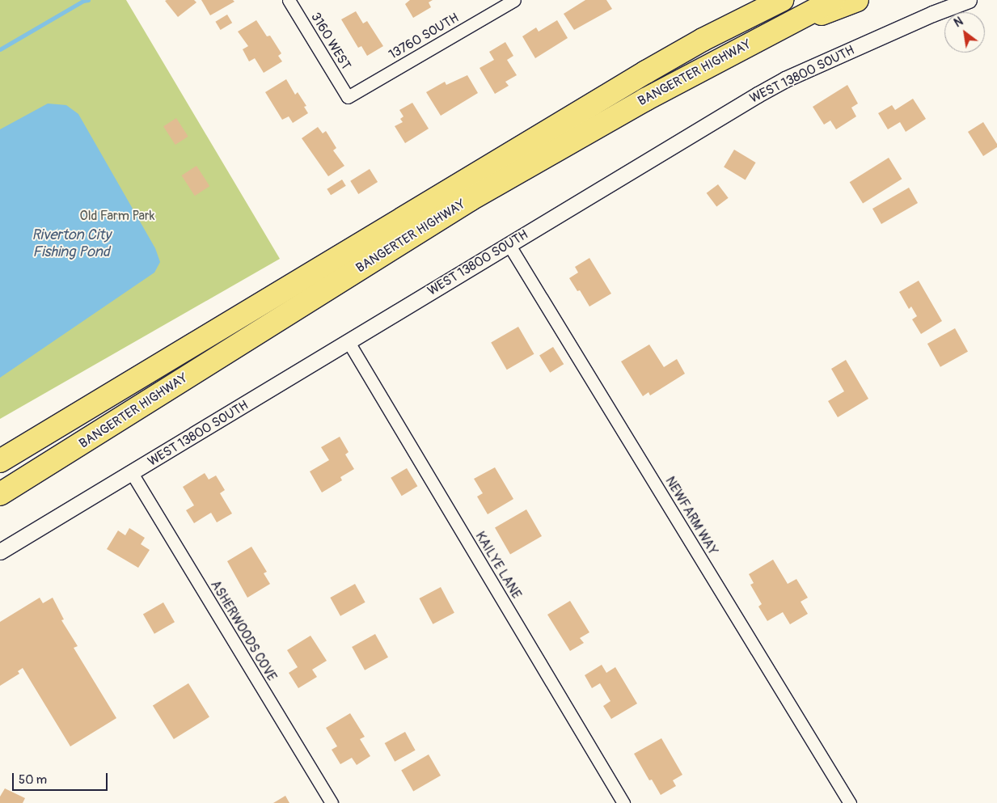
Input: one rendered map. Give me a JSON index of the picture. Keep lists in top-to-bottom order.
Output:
{
  "streets": {
    "highway": ["BANGERTER HIGHWAY"],
    "street": [
      "13760 SOUTH",
      "3160 WEST",
      "WEST 13800 SOUTH",
      "NEWFARM WAY",
      "KAILYE LANE",
      "ASHERWOODS COVE"
    ]
  },
  "crossings": [
    ["13760 SOUTH", "3160 WEST"],
    ["WEST 13800 SOUTH", "NEWFARM WAY"],
    ["WEST 13800 SOUTH", "KAILYE LANE"],
    ["WEST 13800 SOUTH", "ASHERWOODS COVE"]
  ],
  "water": ["Riverton City Fishing Pond"],
  "parks": ["Old Farm Park"],
  "scale_bar": "50 m",
  "north": "top left"
}
